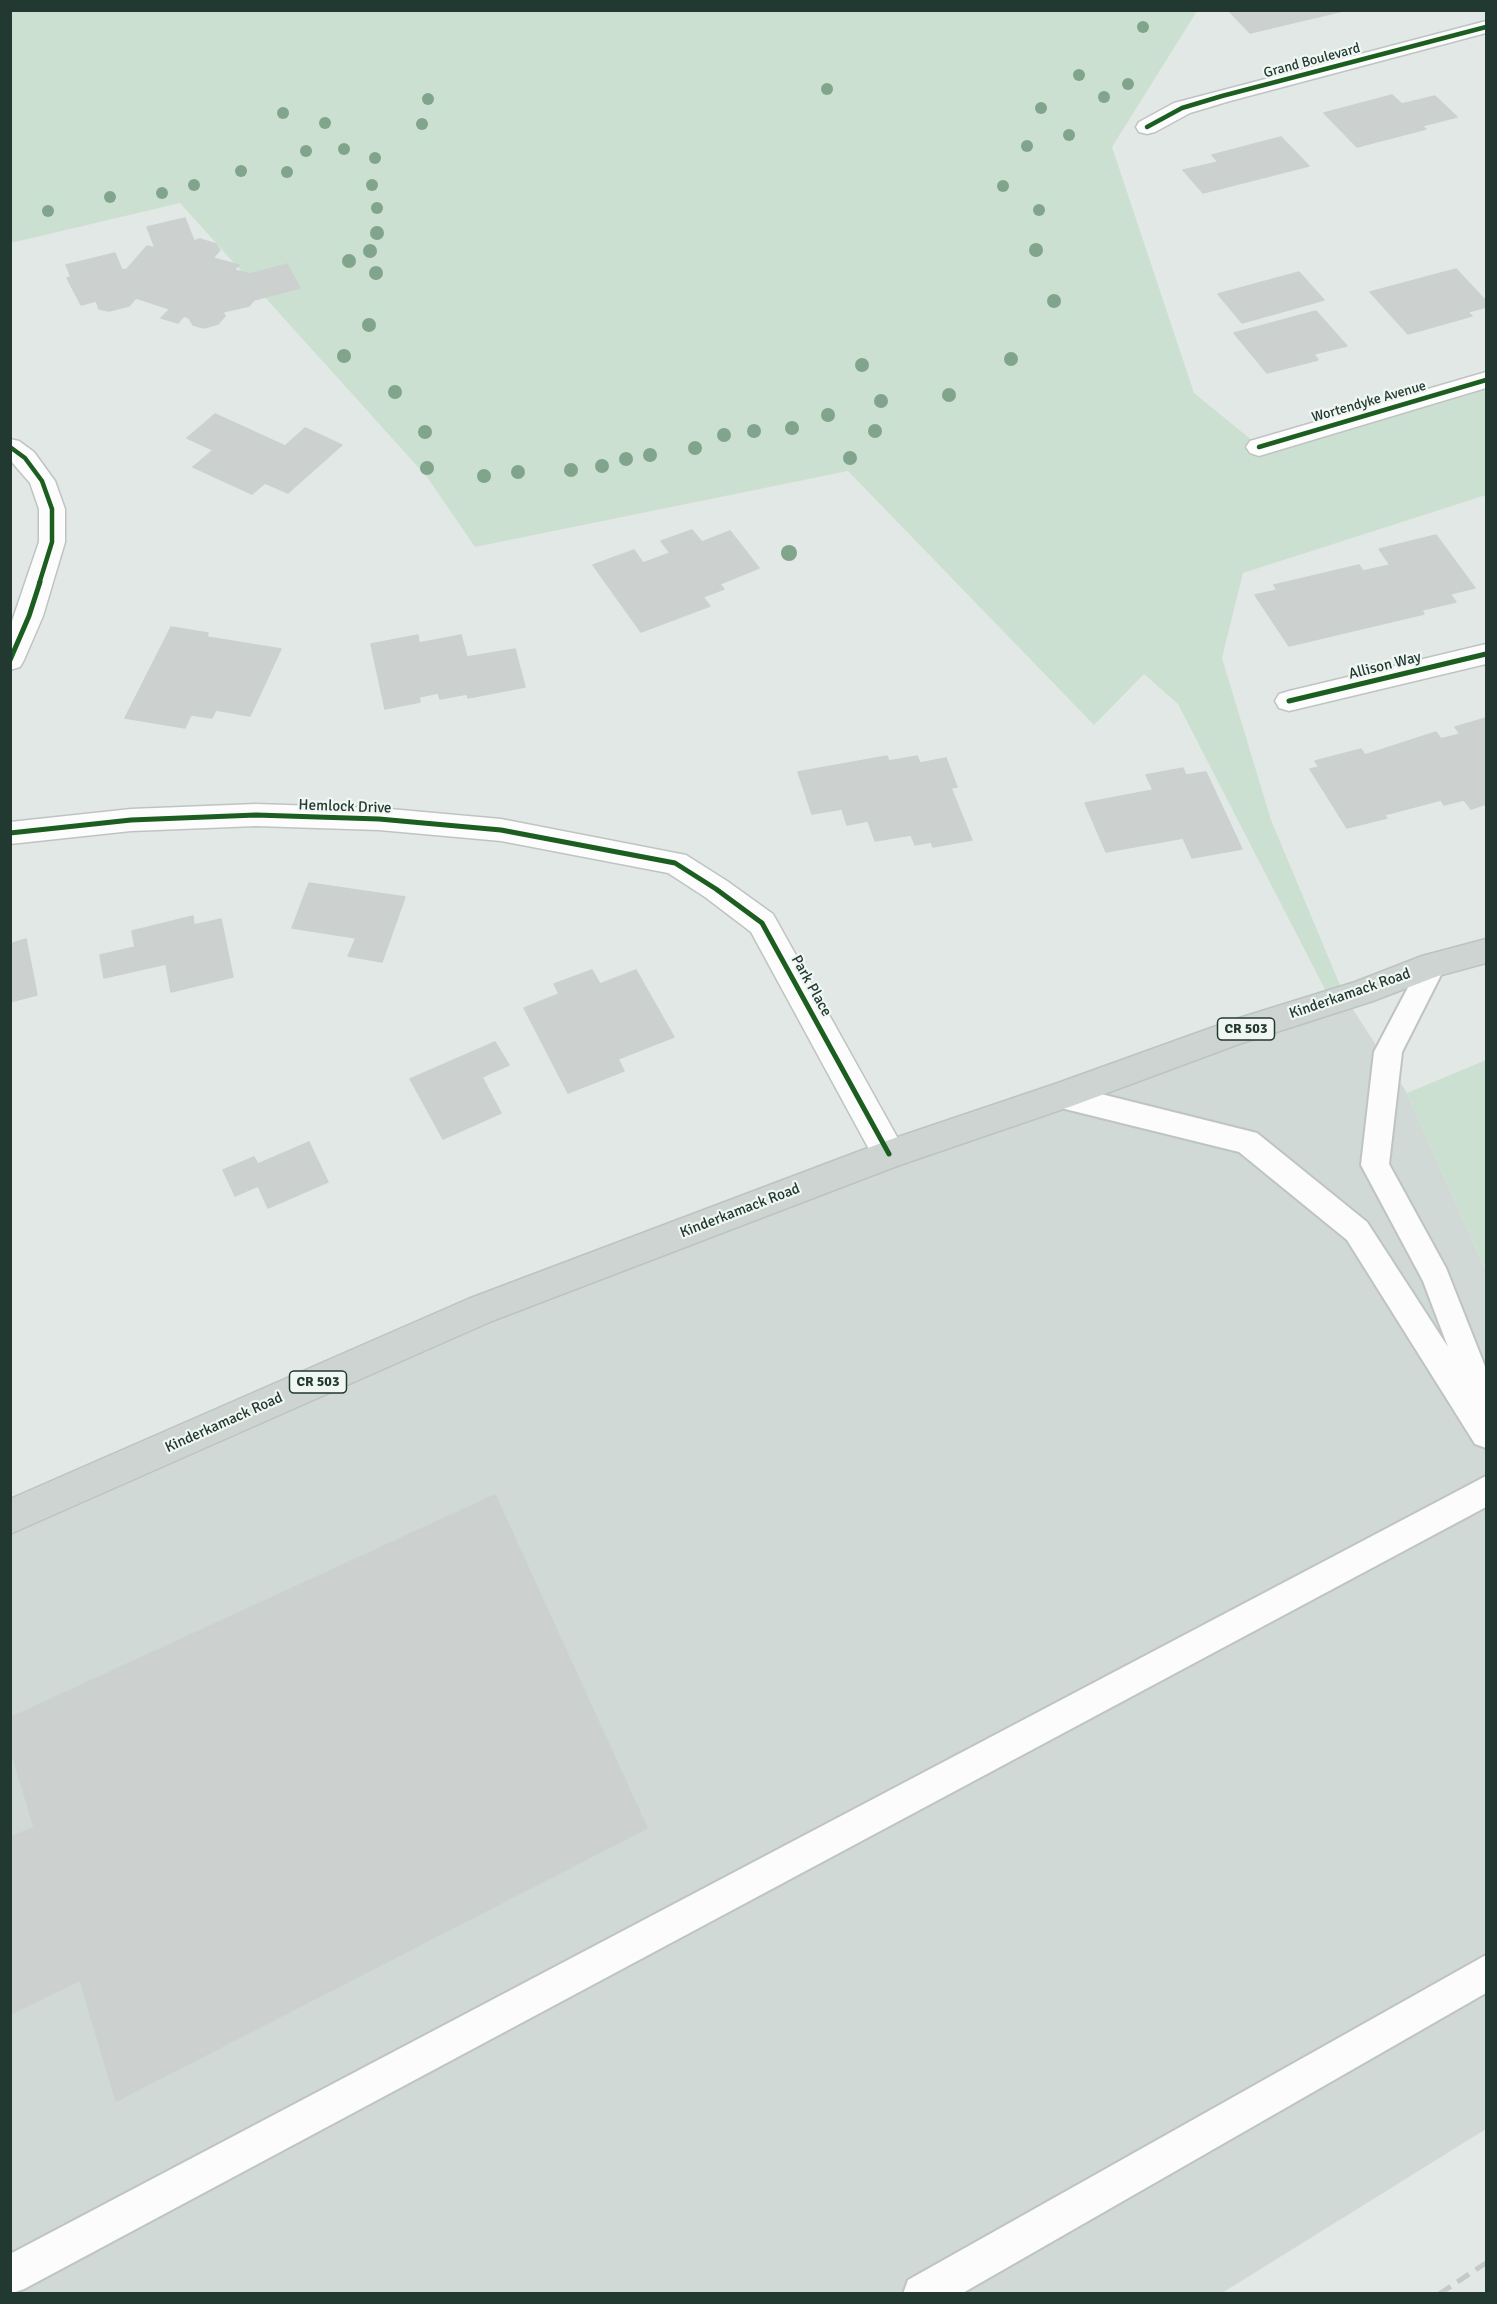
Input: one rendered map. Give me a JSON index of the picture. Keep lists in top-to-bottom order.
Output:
{
  "streets": {
    "main road": ["Kinderkamack Road", "CR 503"],
    "street": [
      "Grand Boulevard",
      "Wortendyke Avenue",
      "Allison Way",
      "Hemlock Drive",
      "Park Place"
    ]
  },
  "crossings": [
    ["Hemlock Drive", "Park Place"],
    ["Park Place", "Kinderkamack Road"]
  ]
}
